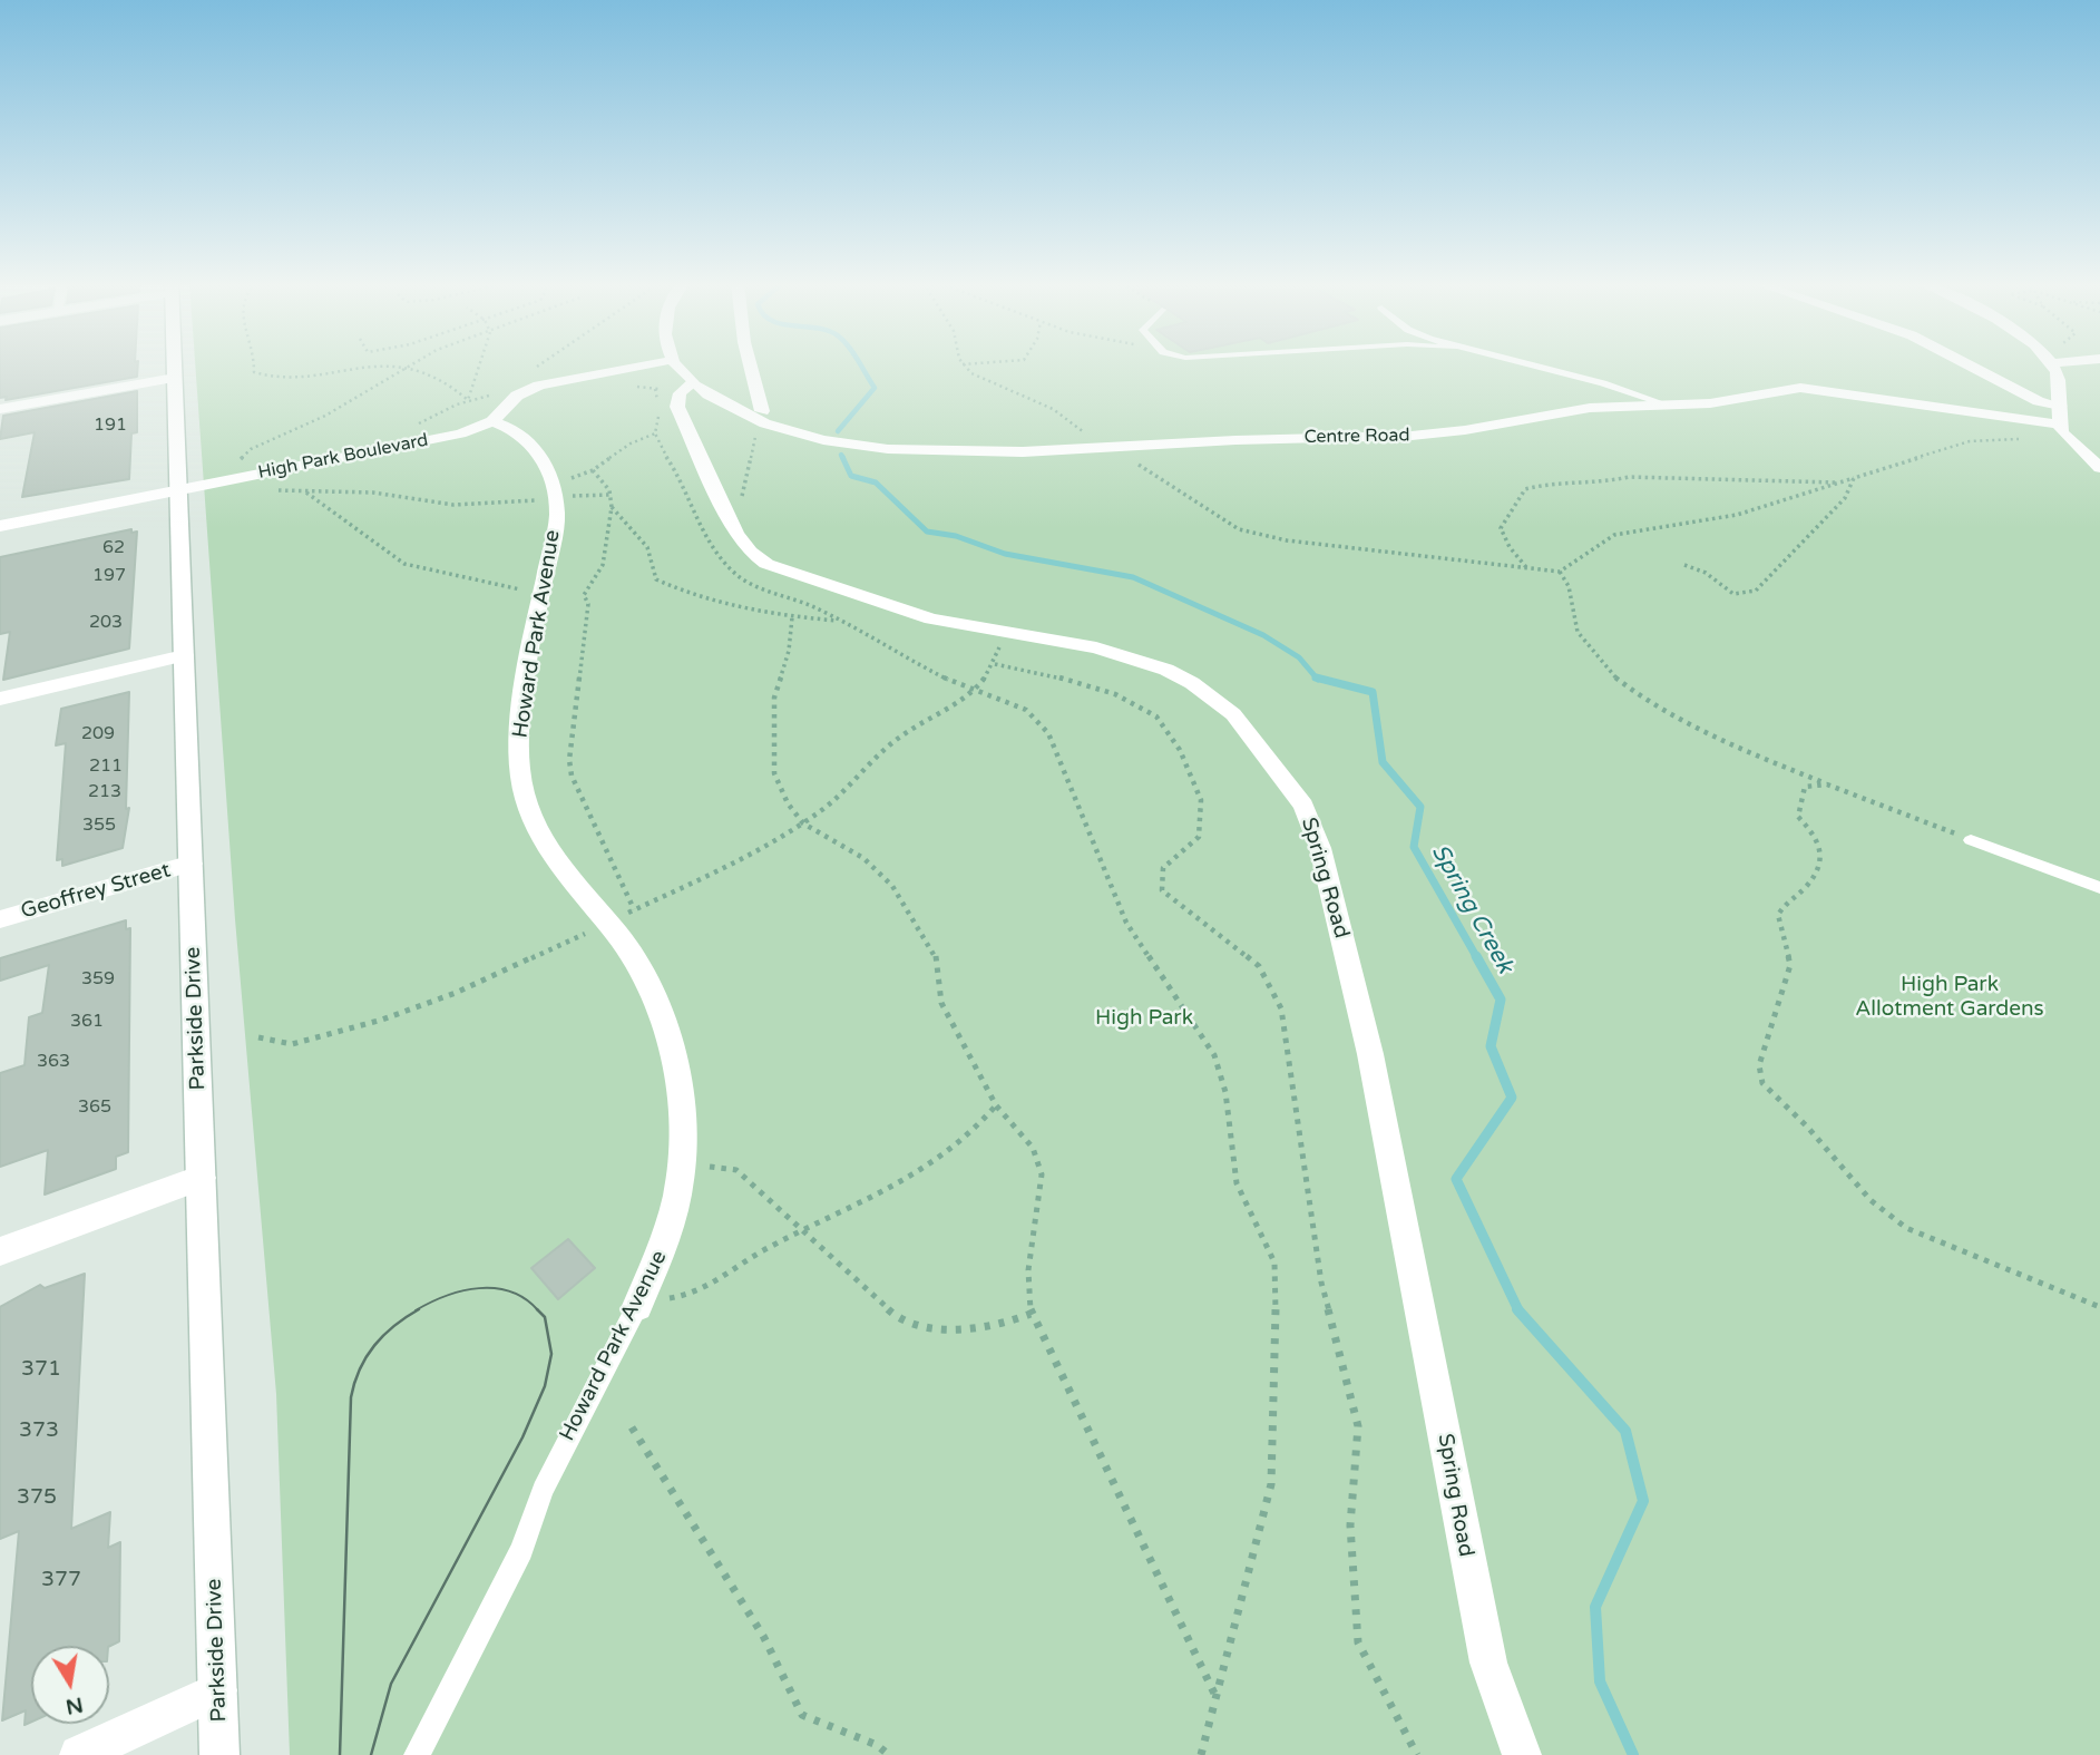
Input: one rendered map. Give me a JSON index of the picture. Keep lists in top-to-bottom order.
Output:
{
  "streets": {
    "street": [
      "Centre Road",
      "High Park Boulevard",
      "Howard Park Avenue",
      "Spring Road",
      "Geoffrey Street",
      "Parkside Drive"
    ]
  },
  "crossings": [
    ["Centre Road", "Spring Road"],
    ["High Park Boulevard", "Howard Park Avenue"],
    ["High Park Boulevard", "Parkside Drive"],
    ["Geoffrey Street", "Parkside Drive"]
  ],
  "water": ["Spring Creek"],
  "parks": ["High Park Allotment Gardens", "High Park"],
  "house_numbers": [
    "191",
    "62",
    "197",
    "203",
    "209",
    "211",
    "213",
    "355",
    "359",
    "361",
    "363",
    "365",
    "371",
    "373",
    "375",
    "377"
  ],
  "north": "bottom"
}
